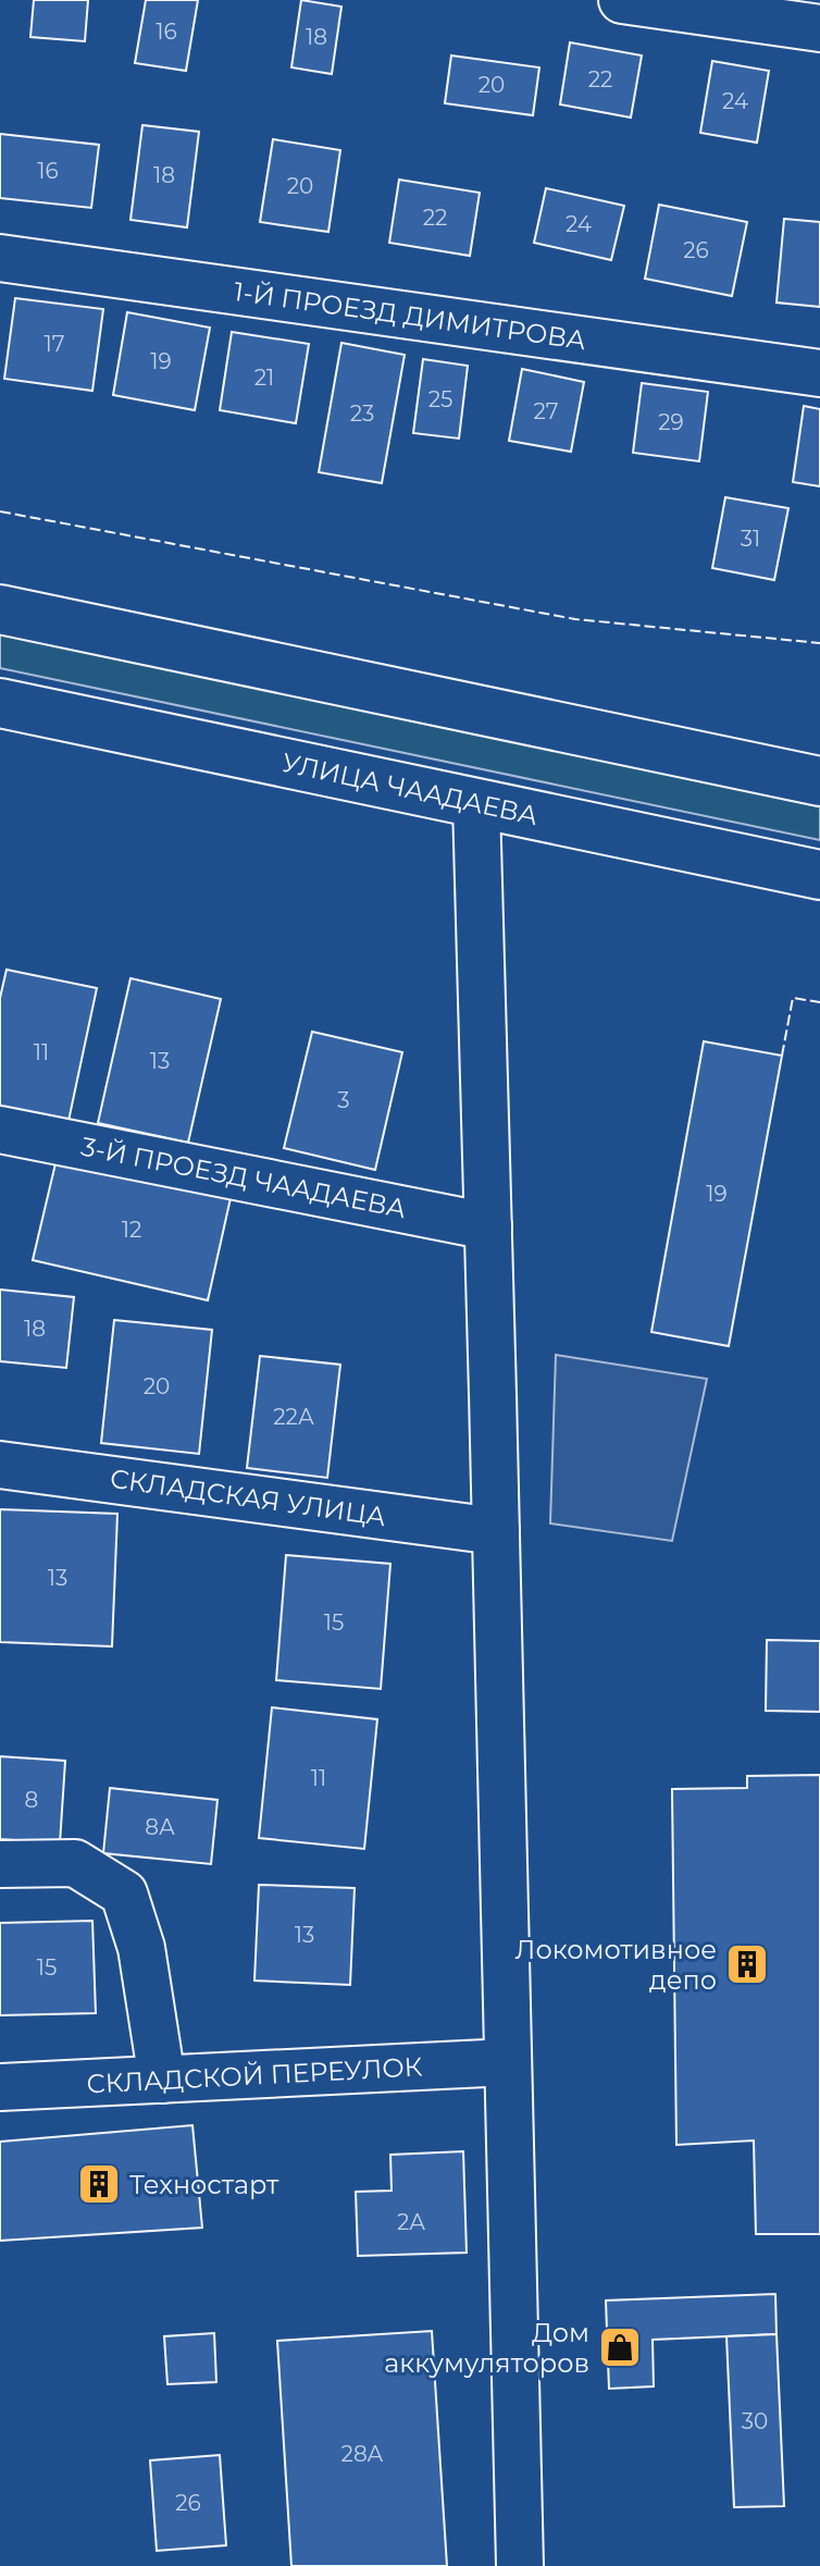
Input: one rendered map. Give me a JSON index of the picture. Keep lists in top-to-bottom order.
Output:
{
  "streets": {
    "main road": ["УЛИЦА ЧААДАЕВА"],
    "street": [
      "1-Й ПРОЕЗД ДИМИТРОВА",
      "3-Й ПРОЕЗД ЧААДАЕВА",
      "СКЛАДСКАЯ УЛИЦА",
      "СКЛАДСКОЙ ПЕРЕУЛОК"
    ]
  },
  "places": {
    "building": ["Локомотивное депо", "Техностарт"],
    "shop": ["Дом аккумуляторов"]
  },
  "house_numbers": [
    "16",
    "18",
    "22",
    "20",
    "24",
    "16",
    "18",
    "20",
    "22",
    "24",
    "26",
    "17",
    "19",
    "21",
    "25",
    "27",
    "23",
    "29",
    "31",
    "11",
    "13",
    "3",
    "19",
    "12",
    "18",
    "20",
    "22А",
    "13",
    "15",
    "11",
    "8",
    "8А",
    "13",
    "15",
    "2А",
    "30",
    "28А",
    "26"
  ]
}
